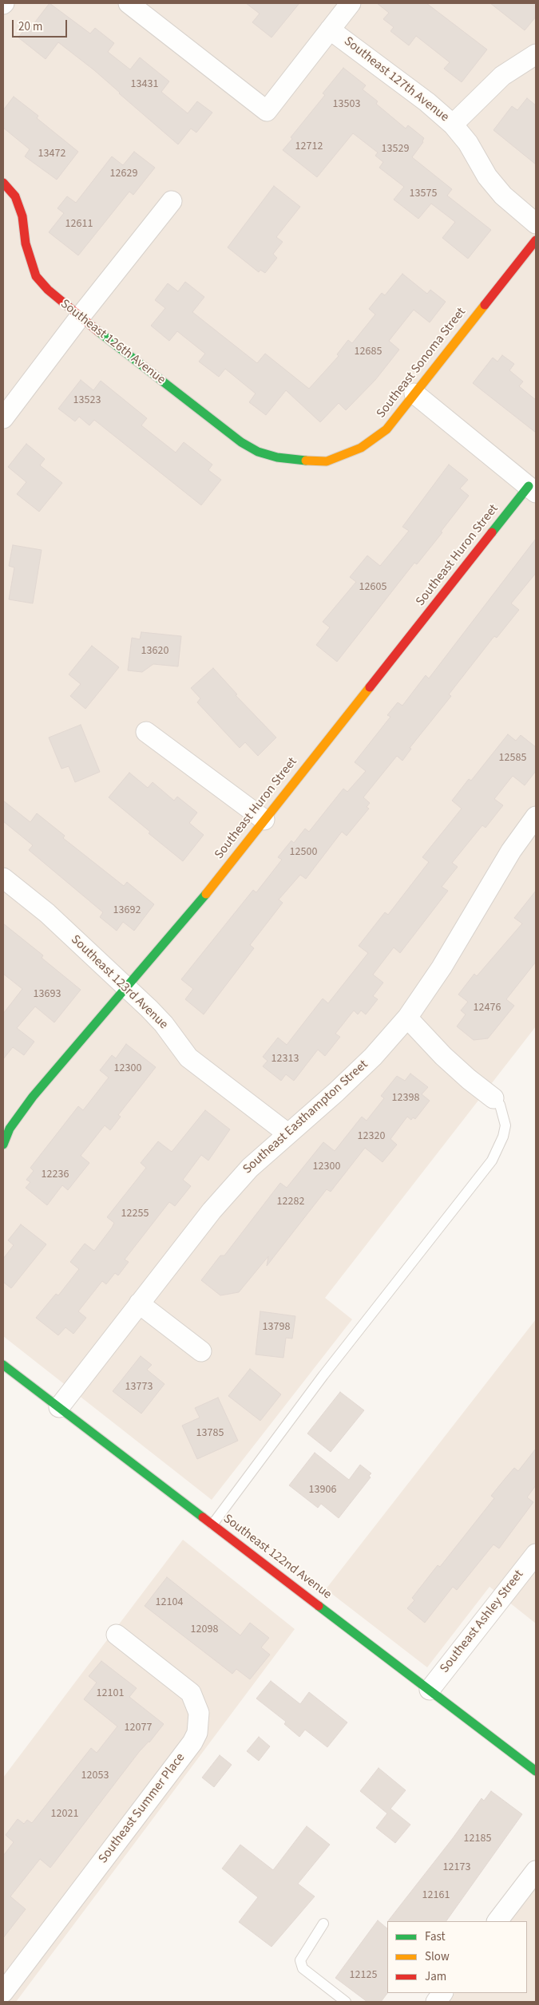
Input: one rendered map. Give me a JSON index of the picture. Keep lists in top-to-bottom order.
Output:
{
  "streets": {
    "street": [
      "Southeast 127th Avenue",
      "Southeast 126th Avenue",
      "Southeast Sonoma Street",
      "Southeast Huron Street",
      "Southeast 123rd Avenue",
      "Southeast Easthampton Street",
      "Southeast 122nd Avenue",
      "Southeast Ashley Street",
      "Southeast Summer Place"
    ]
  },
  "crossings": [
    ["Southeast 126th Avenue", "Southeast Sonoma Street"],
    ["Southeast Huron Street", "Southeast 123rd Avenue"],
    ["Southeast 123rd Avenue", "Southeast Easthampton Street"],
    ["Southeast Easthampton Street", "Southeast 122nd Avenue"],
    ["Southeast 122nd Avenue", "Southeast Ashley Street"]
  ],
  "house_numbers": [
    "13431",
    "13503",
    "12712",
    "13529",
    "13472",
    "12629",
    "13575",
    "12611",
    "12685",
    "13523",
    "12605",
    "13620",
    "12585",
    "12500",
    "13692",
    "13693",
    "12476",
    "12313",
    "12300",
    "12398",
    "12320",
    "12300",
    "12236",
    "12282",
    "12255",
    "13798",
    "13773",
    "13785",
    "13906",
    "12104",
    "12098",
    "12101",
    "12077",
    "12053",
    "12021",
    "12185",
    "12173",
    "12161",
    "12125"
  ],
  "legend": ["Fast", "Slow", "Jam"],
  "scale_bar": "20 m"
}
